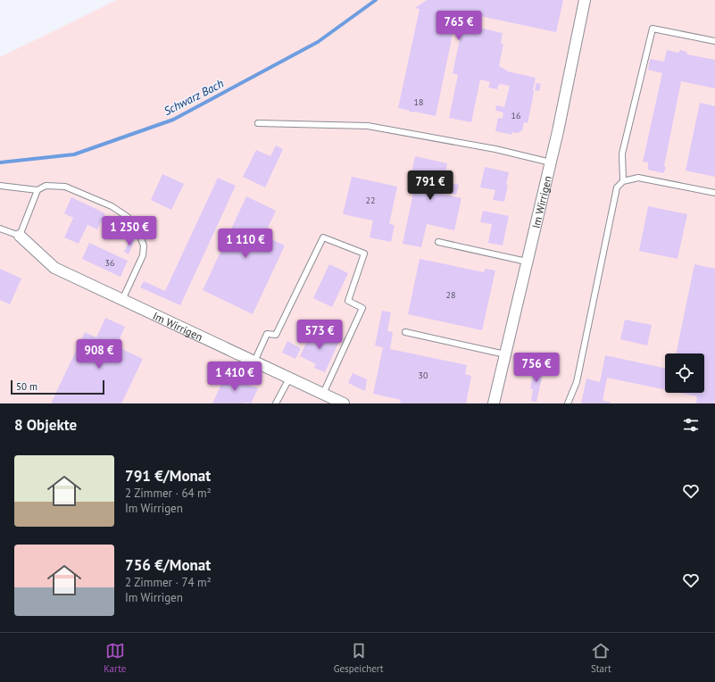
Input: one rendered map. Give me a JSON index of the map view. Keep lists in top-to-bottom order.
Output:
{
  "streets": {
    "street": ["Im Wirrigen"]
  },
  "water": ["Schwarz Bach"],
  "house_numbers": [
    "18",
    "16",
    "22",
    "36",
    "28",
    "30"
  ],
  "scale_bar": "50 m",
  "page": {
    "price": [
      "765 €",
      "791 €",
      "1 250 €",
      "1 110 €",
      "573 €",
      "908 €",
      "756 €",
      "1 410 €"
    ],
    "scale": "50 m",
    "heading": "8 Objekte",
    "list": [
      {
        "name": "791 €/Monat",
        "note": "2 Zimmer · 64 m² · Im Wirrigen"
      },
      {
        "name": "756 €/Monat",
        "note": "2 Zimmer · 74 m² · Im Wirrigen"
      }
    ],
    "tabs": ["Karte", "Gespeichert", "Start"]
  }
}
